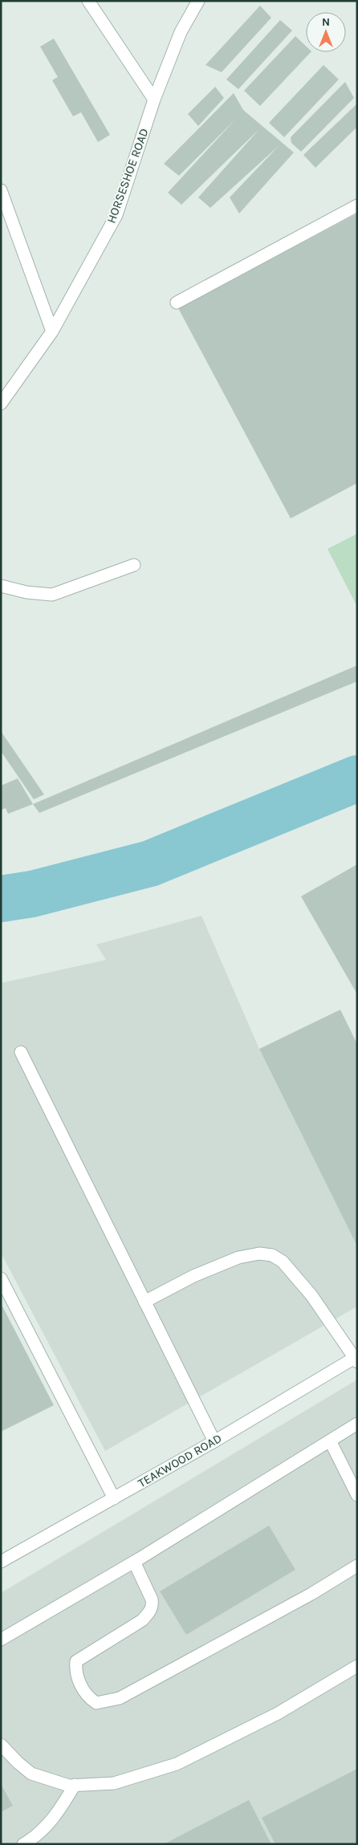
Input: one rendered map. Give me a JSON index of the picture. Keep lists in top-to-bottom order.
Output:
{
  "streets": {
    "street": ["HORSESHOE ROAD", "TEAKWOOD ROAD"]
  },
  "north": "top"
}
